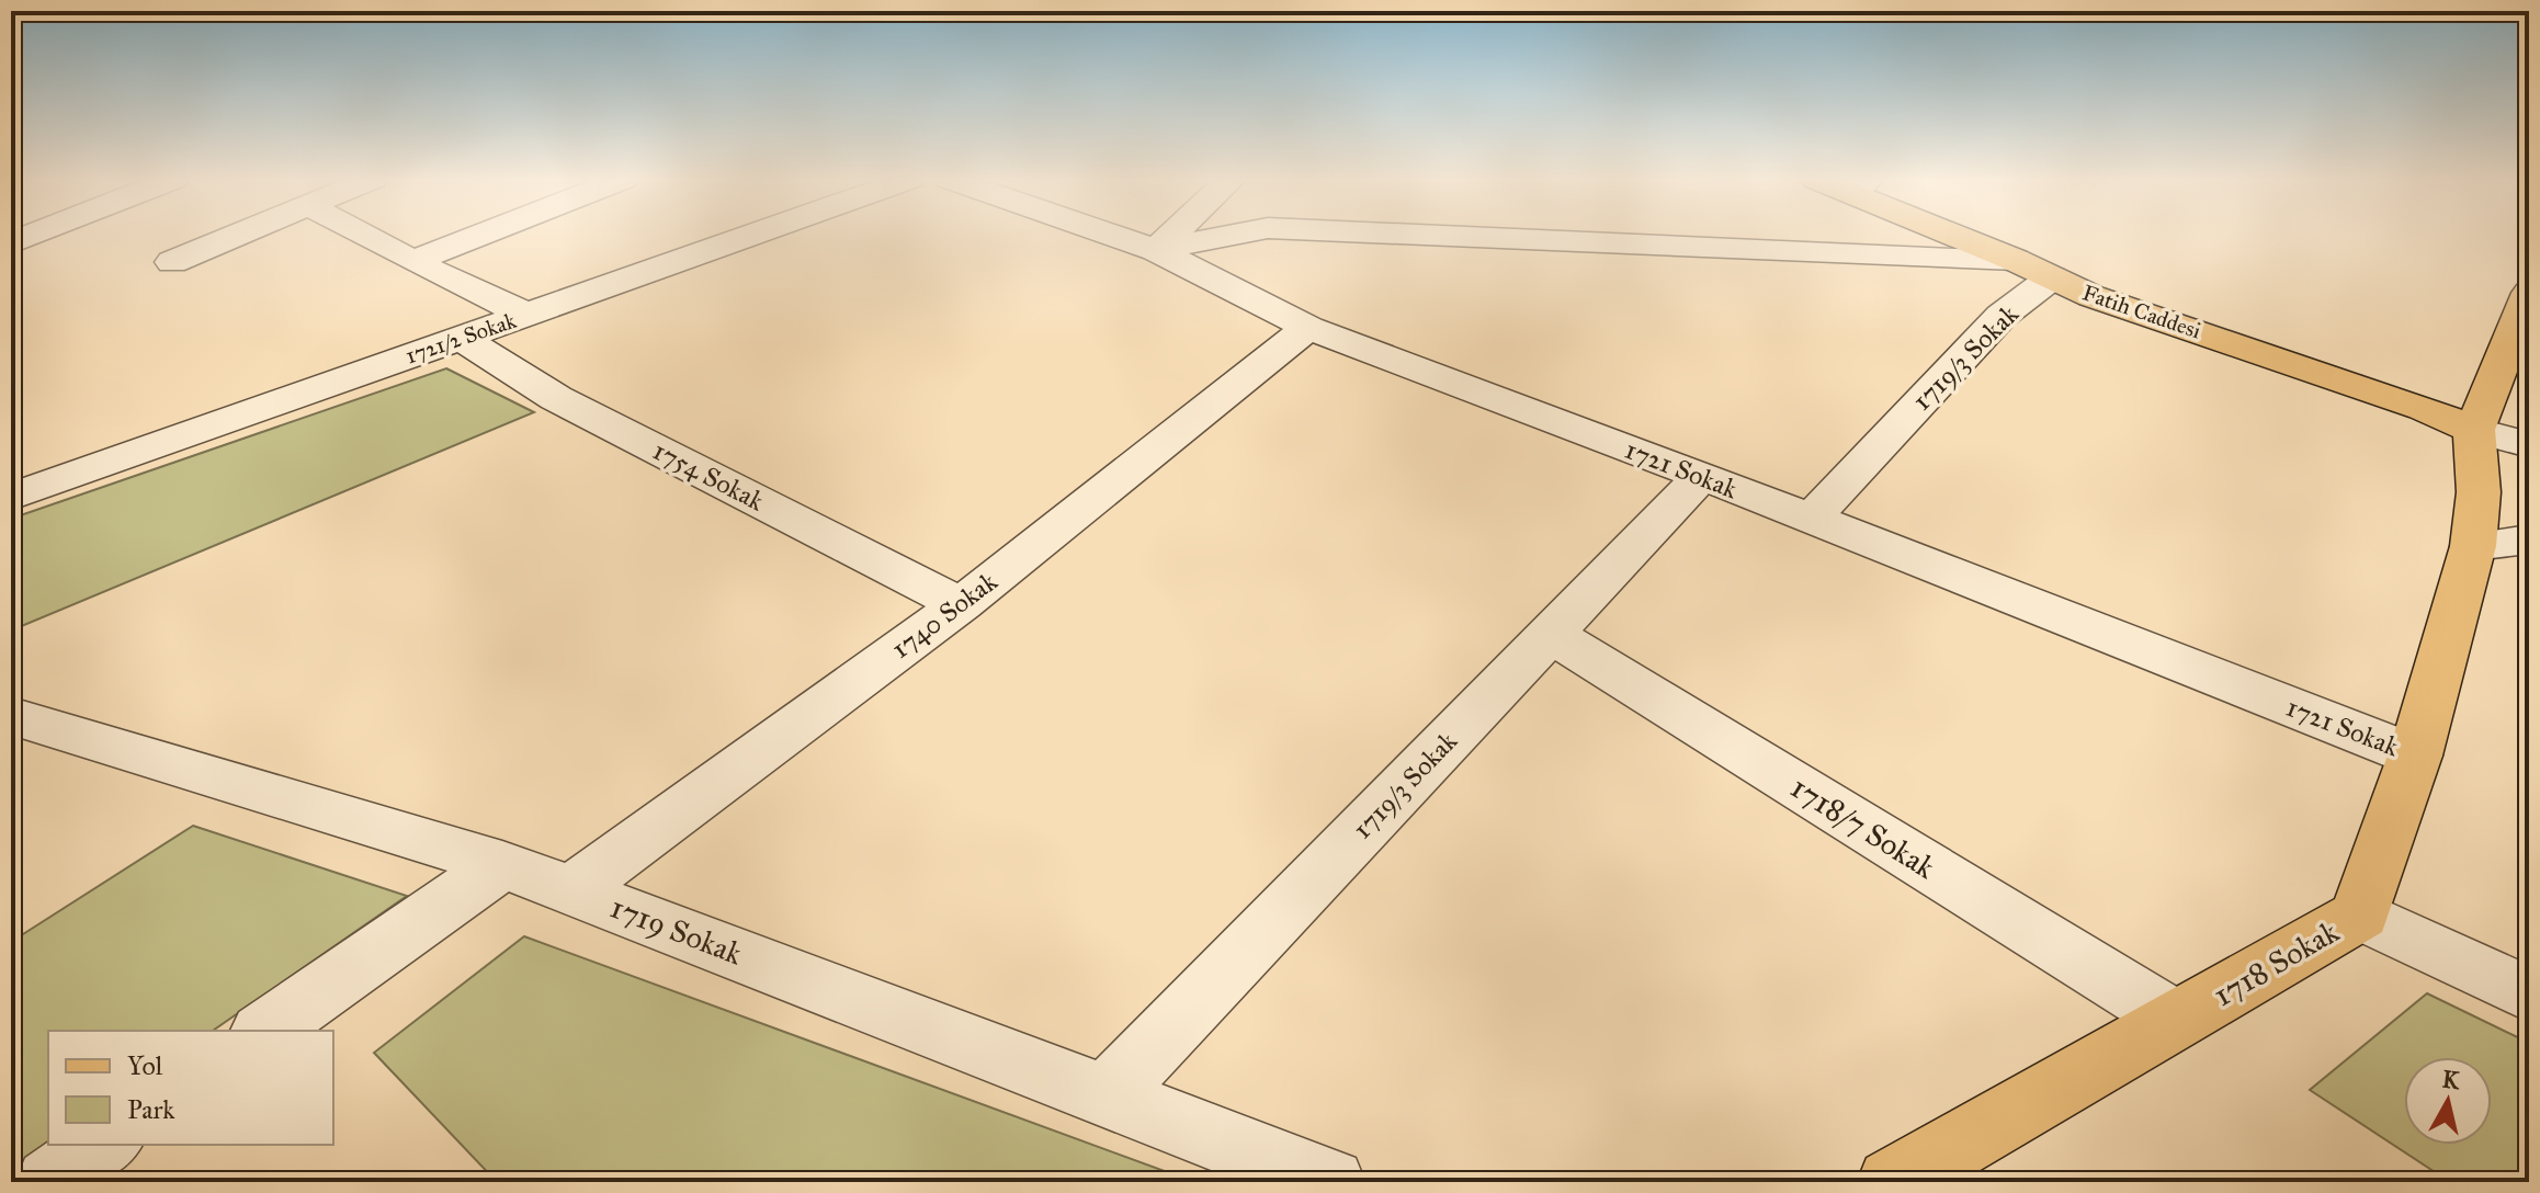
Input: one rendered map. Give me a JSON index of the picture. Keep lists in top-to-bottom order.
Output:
{
  "streets": {
    "main road": ["Fatih Caddesi", "1718 Sokak"],
    "street": [
      "1721/2 Sokak",
      "1719/3 Sokak",
      "1721 Sokak",
      "1754 Sokak",
      "1740 Sokak",
      "1718/7 Sokak",
      "1719 Sokak"
    ]
  },
  "crossings": [
    ["Fatih Caddesi", "1719/3 Sokak"],
    ["Fatih Caddesi", "1718 Sokak"],
    ["1721/2 Sokak", "1754 Sokak"],
    ["1719/3 Sokak", "1721 Sokak"],
    ["1719/3 Sokak", "1718/7 Sokak"],
    ["1719/3 Sokak", "1719 Sokak"],
    ["1721 Sokak", "1740 Sokak"],
    ["1721 Sokak", "1718 Sokak"],
    ["1754 Sokak", "1740 Sokak"],
    ["1740 Sokak", "1719 Sokak"],
    ["1718/7 Sokak", "1718 Sokak"]
  ],
  "legend": ["Yol", "Park"],
  "north": "top"
}
